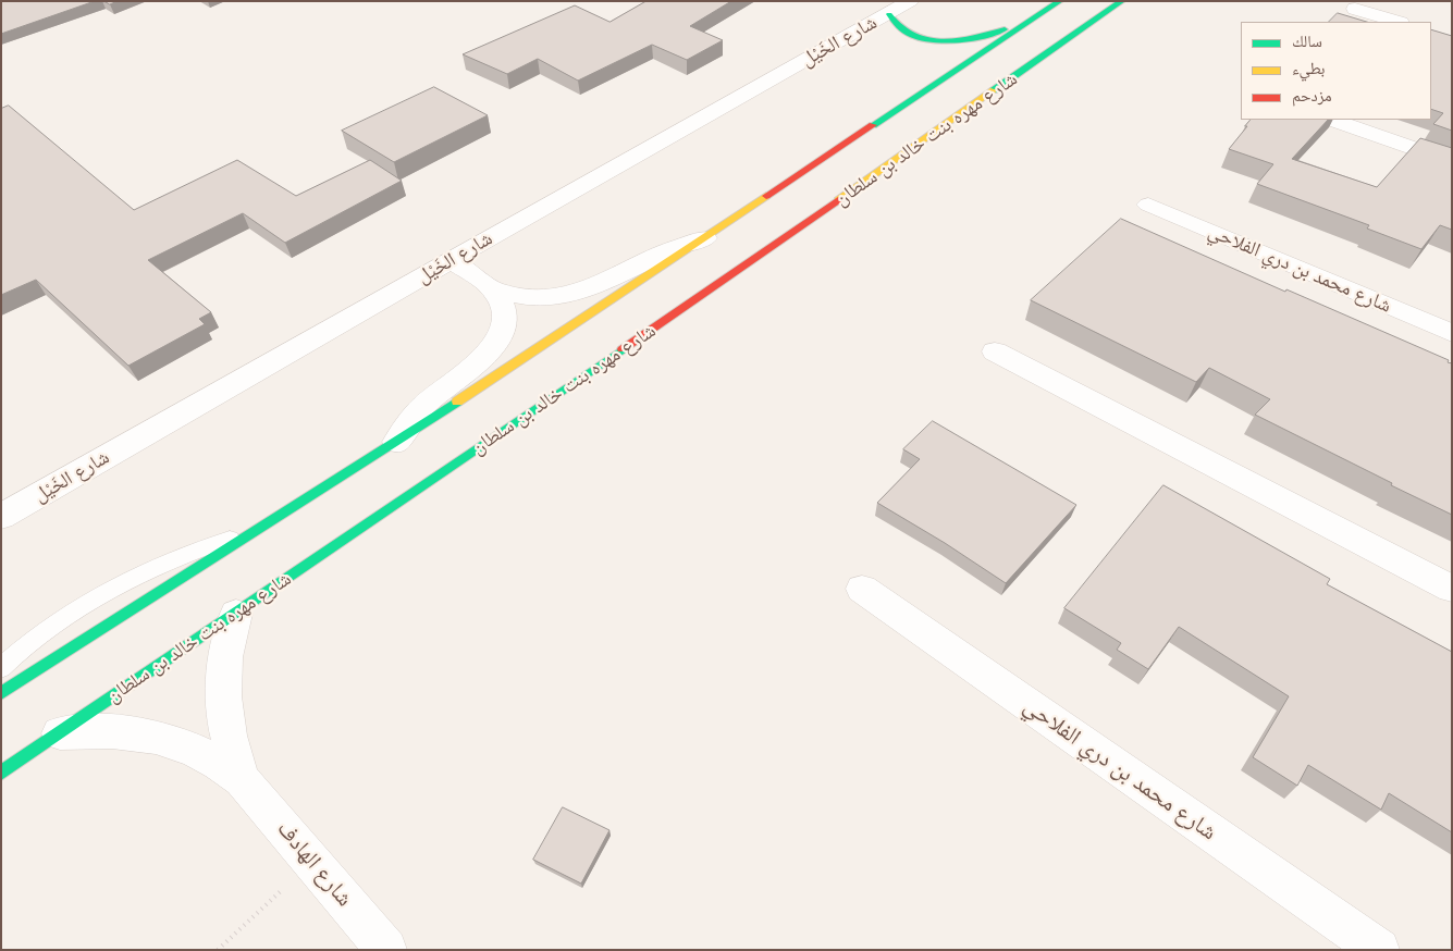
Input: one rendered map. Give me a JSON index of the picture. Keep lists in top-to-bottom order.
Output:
{
  "streets": {
    "street": [
      "شارع الخَيْل",
      "شارع مهره بنت خالد بن سلطان",
      "شارع محمد بن دري الفلاحي",
      "شارع الهادف"
    ]
  },
  "crossings": [
    ["شارع مهره بنت خالد بن سلطان", "شارع الهادف"]
  ],
  "legend": ["سالك", "بطيء", "مزدحم"]
}
